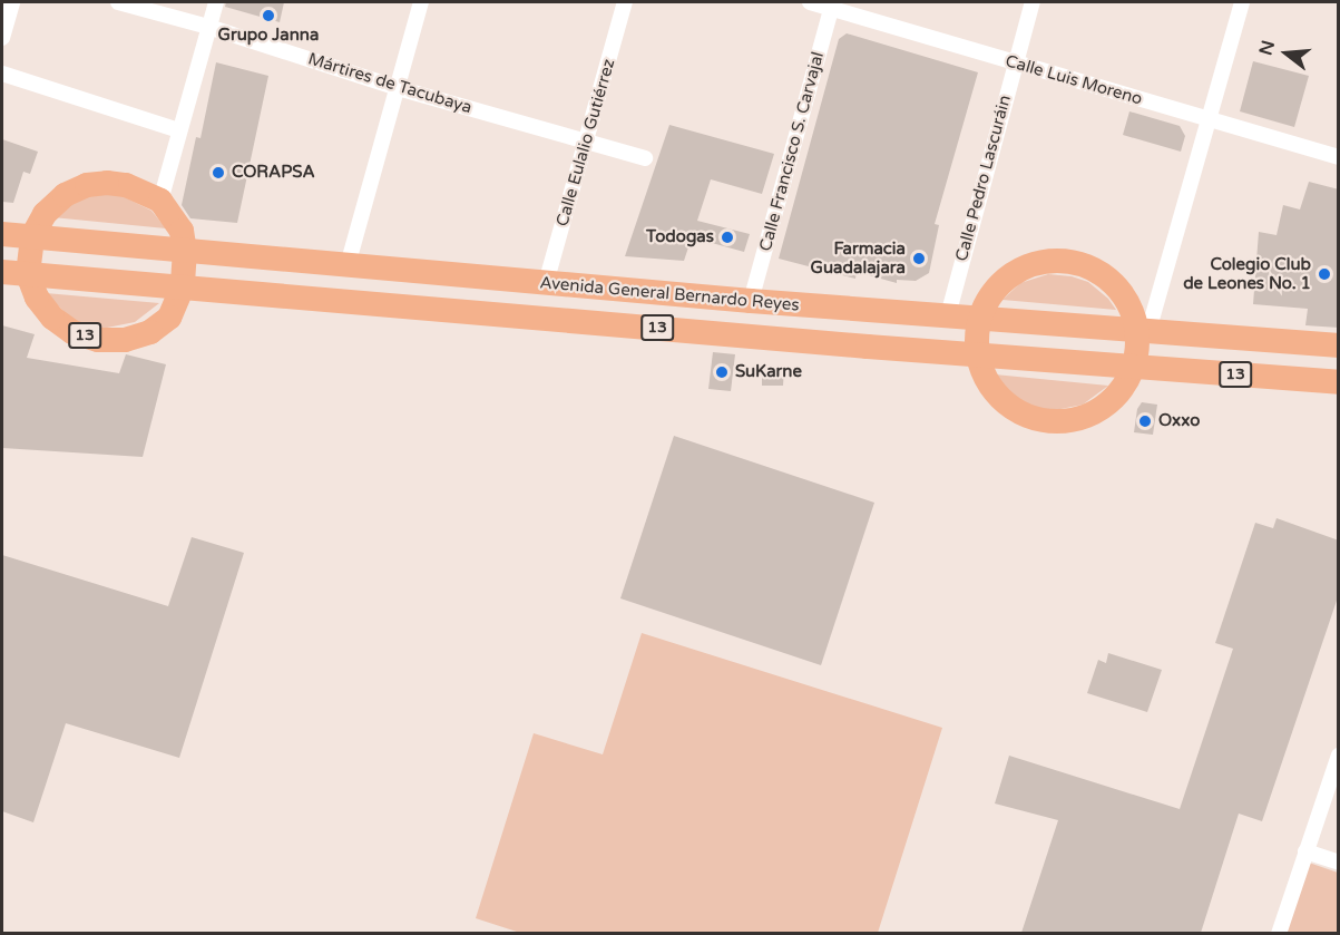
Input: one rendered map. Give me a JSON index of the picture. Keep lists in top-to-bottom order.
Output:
{
  "streets": {
    "main road": ["Avenida General Bernardo Reyes", "13"],
    "street": [
      "Calle Luis Moreno",
      "Mártires de Tacubaya",
      "Calle Eulalio Gutiérrez",
      "Calle Francisco S. Carvajal",
      "Calle Pedro Lascuráin"
    ]
  },
  "crossings": [
    ["Calle Luis Moreno", "Calle Francisco S. Carvajal"],
    ["Calle Luis Moreno", "Calle Pedro Lascuráin"],
    ["Mártires de Tacubaya", "Calle Eulalio Gutiérrez"],
    ["Calle Eulalio Gutiérrez", "Avenida General Bernardo Reyes"],
    ["Calle Francisco S. Carvajal", "Avenida General Bernardo Reyes"],
    ["Calle Pedro Lascuráin", "Avenida General Bernardo Reyes"],
    ["Avenida General Bernardo Reyes", "13"]
  ],
  "places": [
    "Grupo Janna",
    "CORAPSA",
    "Todogas",
    "Farmacia Guadalajara",
    "Colegio Club de Leones No. 1",
    "SuKarne",
    "Oxxo"
  ],
  "north": "left"
}
